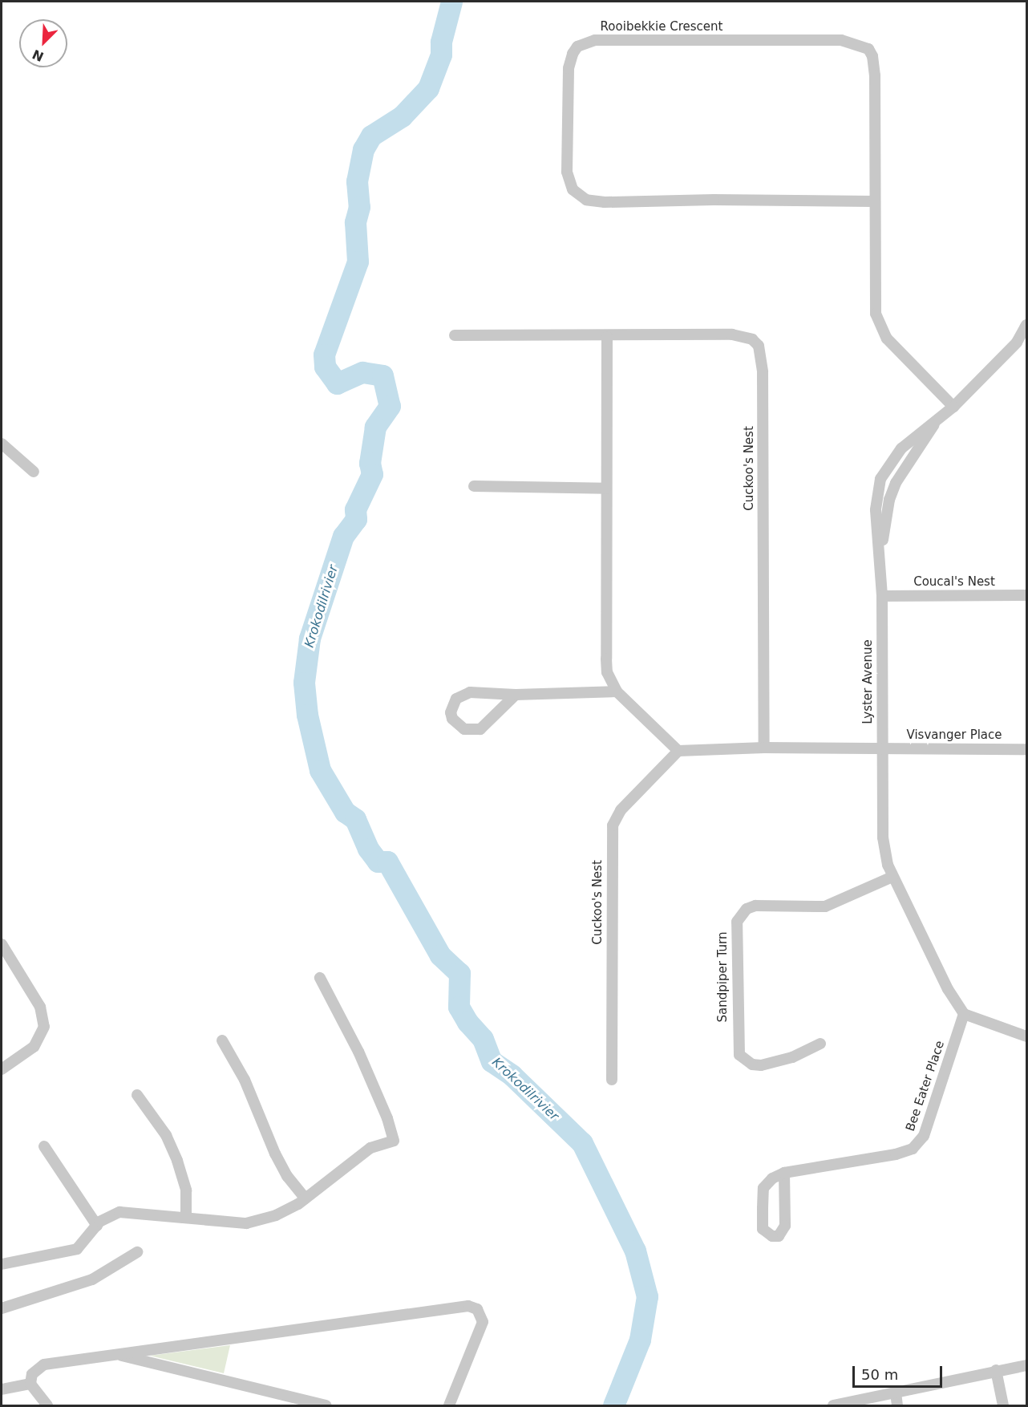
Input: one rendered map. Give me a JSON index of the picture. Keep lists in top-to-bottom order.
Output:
{
  "streets": {
    "street": [
      "Rooibekkie Crescent",
      "Cuckoo's Nest",
      "Coucal's Nest",
      "Lyster Avenue",
      "Visvanger Place",
      "Sandpiper Turn",
      "Bee Eater Place"
    ]
  },
  "crossings": [
    ["Rooibekkie Crescent", "Lyster Avenue"],
    ["Coucal's Nest", "Lyster Avenue"],
    ["Lyster Avenue", "Visvanger Place"],
    ["Lyster Avenue", "Sandpiper Turn"],
    ["Lyster Avenue", "Bee Eater Place"]
  ],
  "water": ["Krokodilrivier"],
  "scale_bar": "50 m",
  "north": "bottom left"
}
